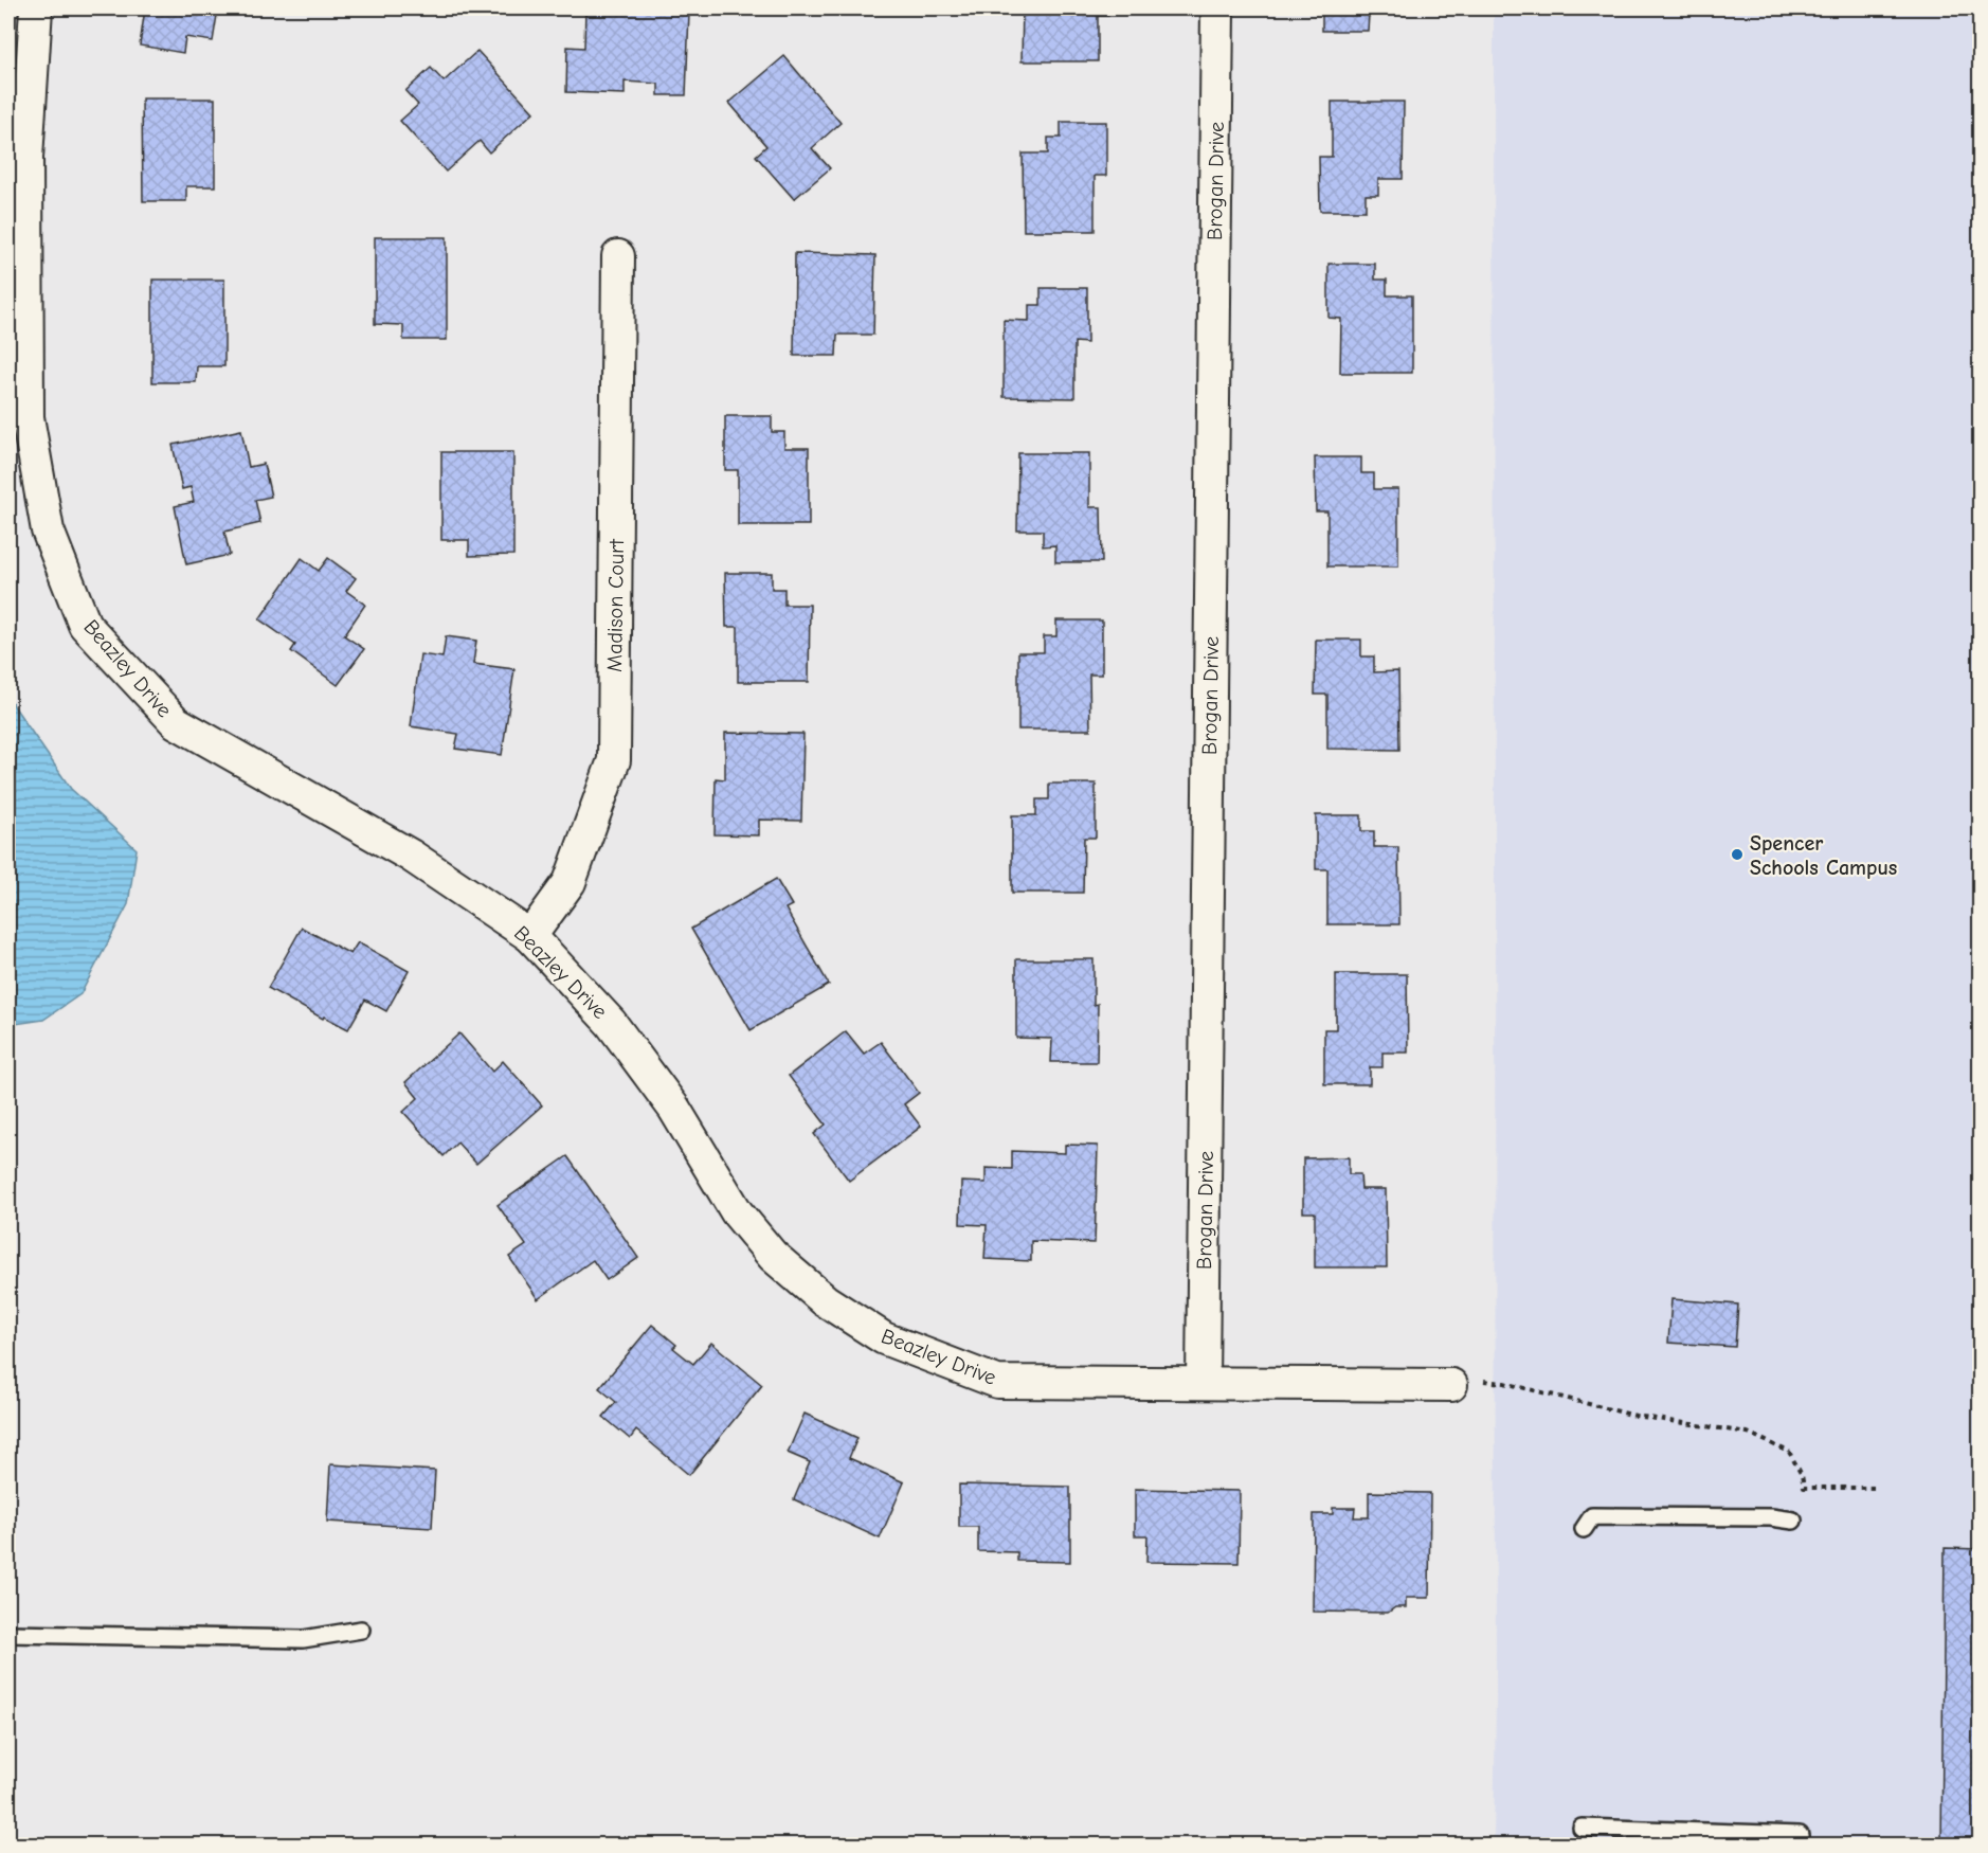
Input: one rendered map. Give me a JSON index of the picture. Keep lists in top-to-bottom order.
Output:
{
  "streets": {
    "street": ["Brogan Drive", "Madison Court", "Beazley Drive"]
  },
  "crossings": [
    ["Brogan Drive", "Beazley Drive"],
    ["Madison Court", "Beazley Drive"]
  ],
  "places": ["Spencer Schools Campus"]
}
